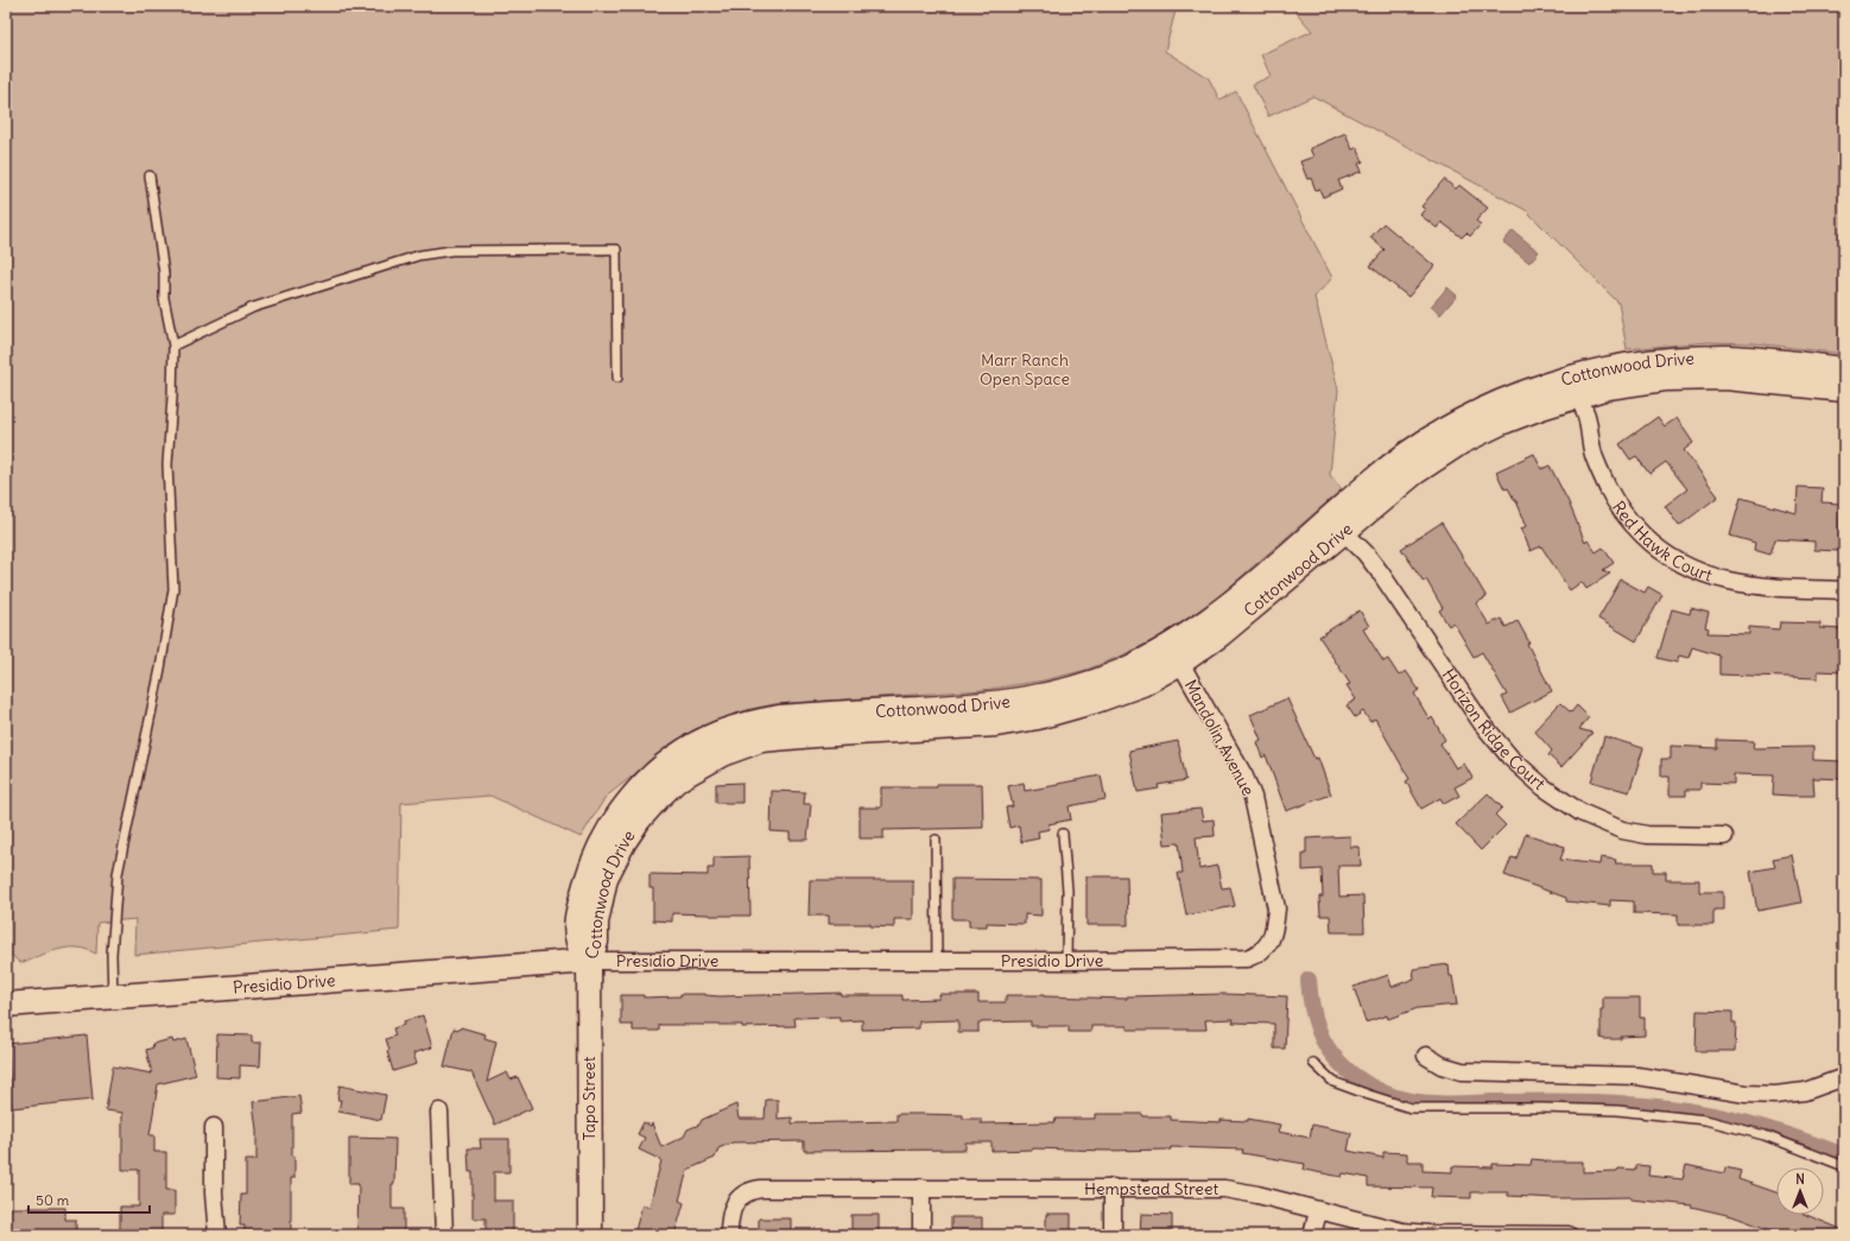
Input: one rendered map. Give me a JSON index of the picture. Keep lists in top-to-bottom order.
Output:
{
  "streets": {
    "street": [
      "Cottonwood Drive",
      "Red Hawk Court",
      "Horizon Ridge Court",
      "Mandolin Avenue",
      "Presidio Drive",
      "Tapo Street",
      "Hempstead Street"
    ]
  },
  "crossings": [
    ["Cottonwood Drive", "Red Hawk Court"],
    ["Cottonwood Drive", "Horizon Ridge Court"],
    ["Cottonwood Drive", "Mandolin Avenue"],
    ["Cottonwood Drive", "Presidio Drive"],
    ["Cottonwood Drive", "Tapo Street"],
    ["Mandolin Avenue", "Presidio Drive"],
    ["Presidio Drive", "Tapo Street"]
  ],
  "parks": ["Marr Ranch Open Space"],
  "scale_bar": "50 m",
  "north": "top"
}
